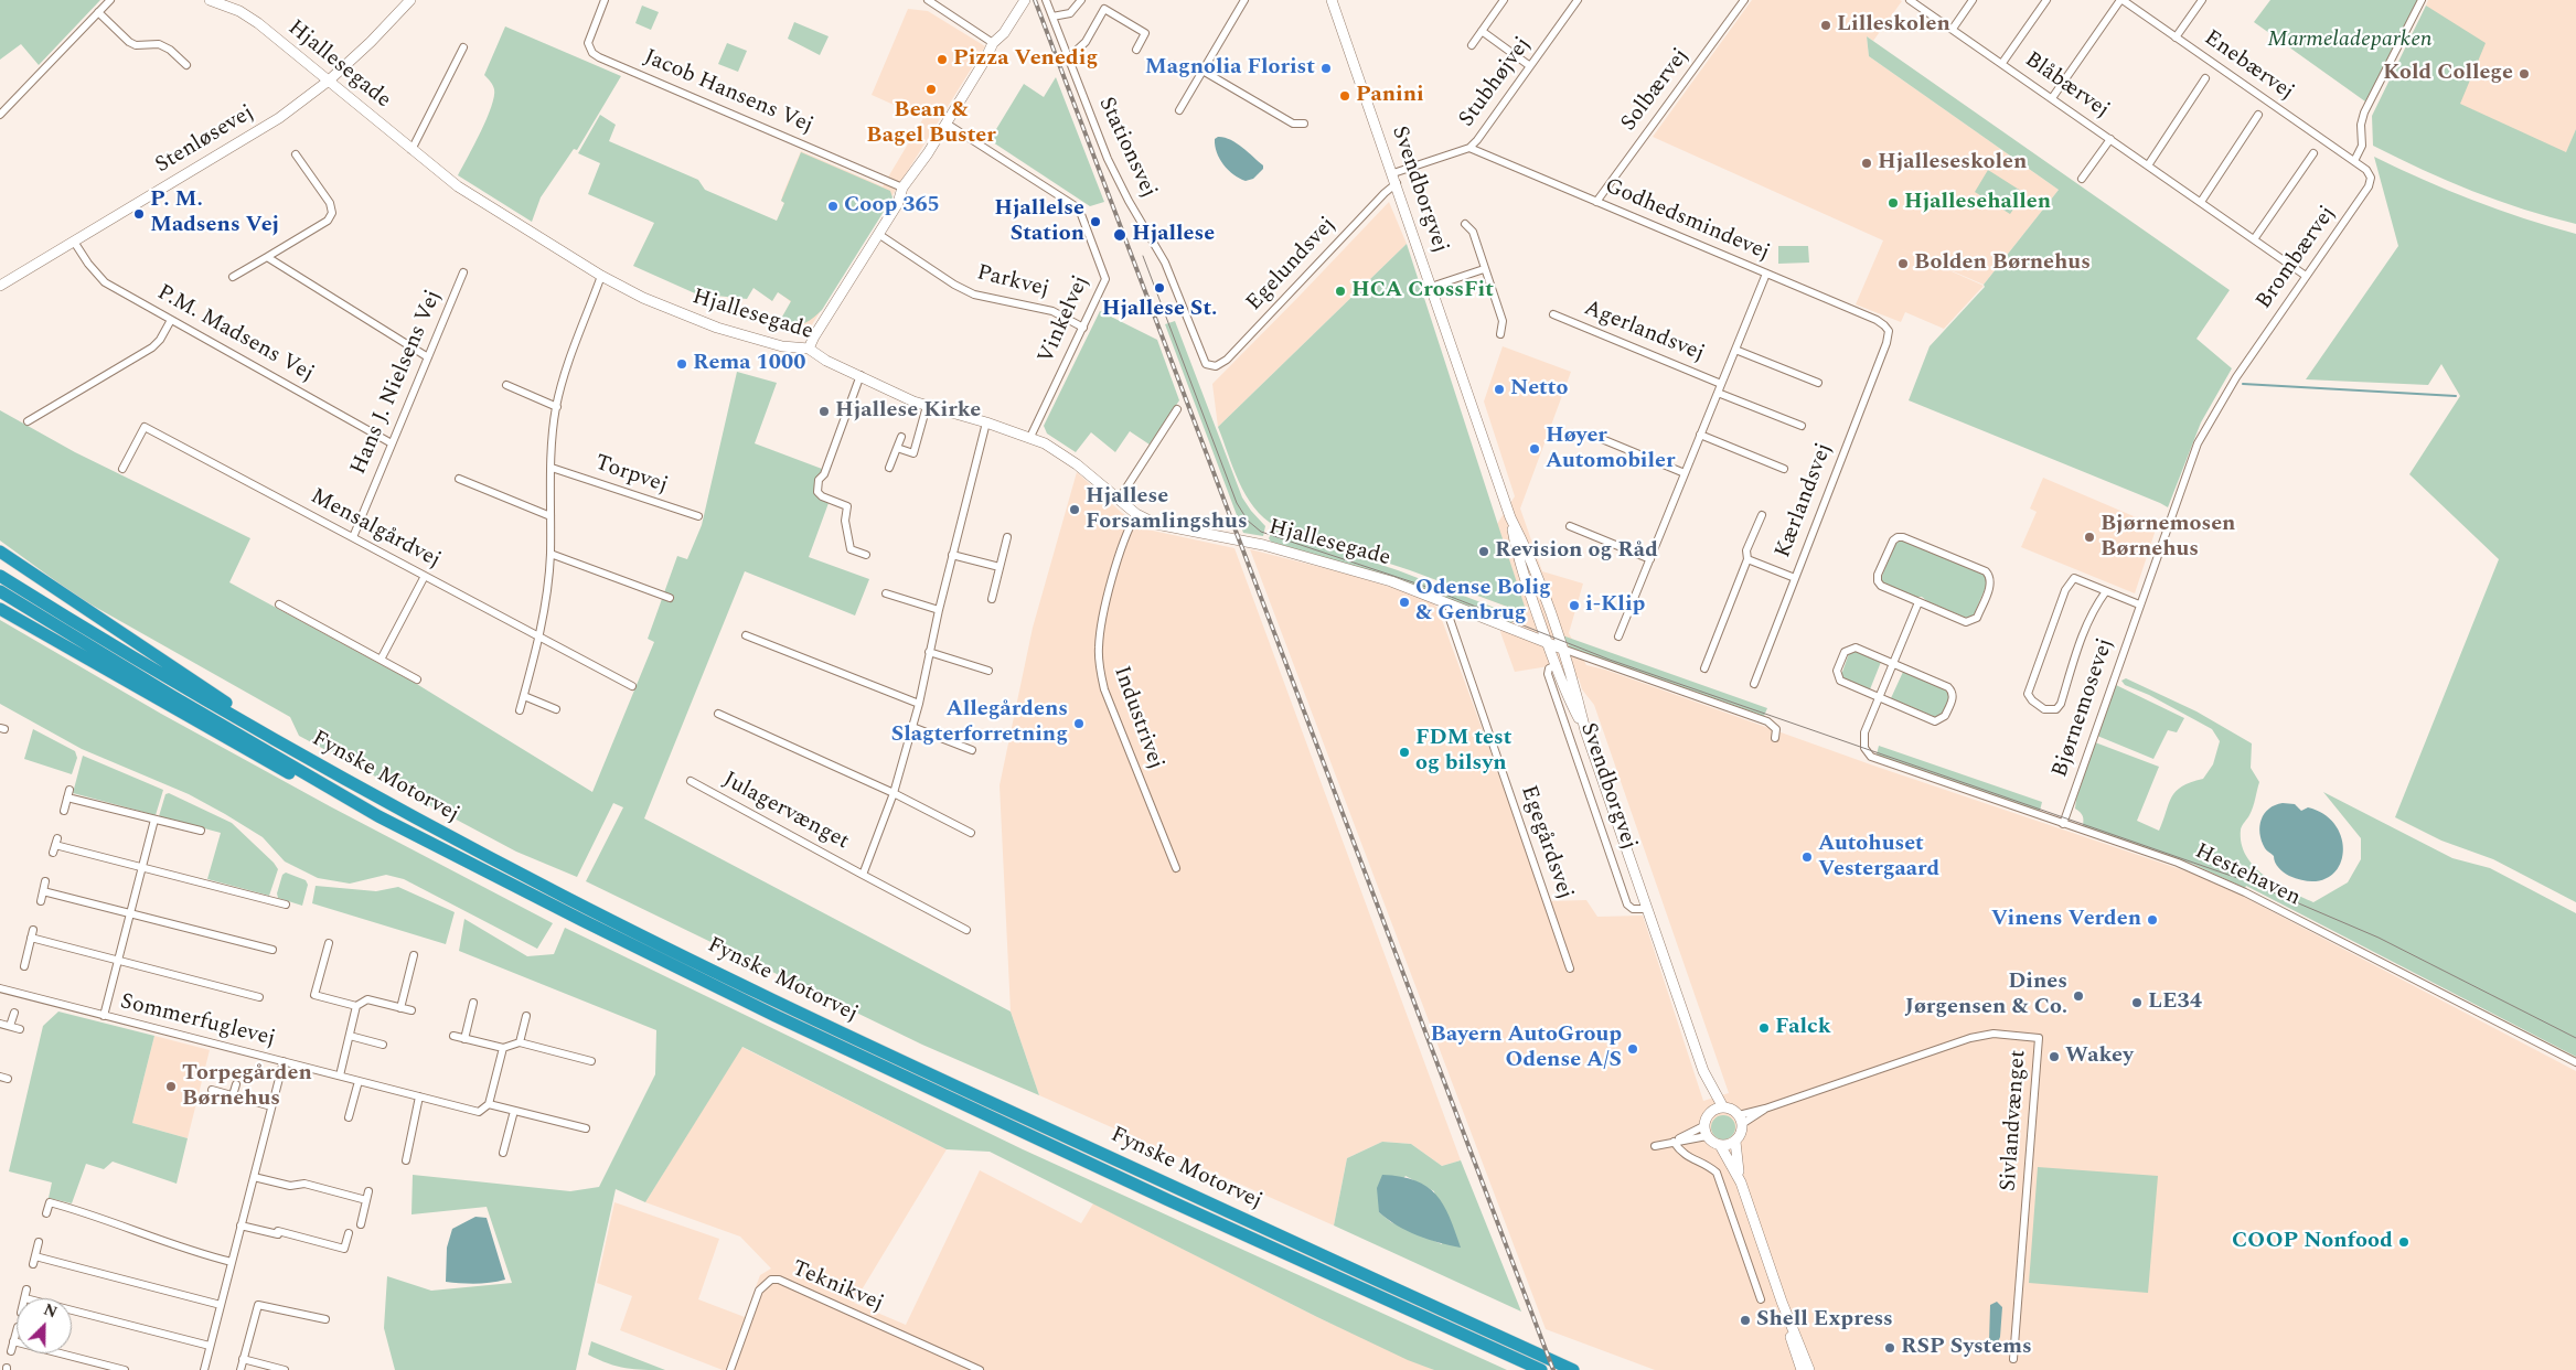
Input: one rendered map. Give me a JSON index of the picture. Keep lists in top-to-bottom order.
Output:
{
  "streets": {
    "highway": ["Fynske Motorvej"],
    "street": [
      "Hjallesegade",
      "Enebærvej",
      "Stubhøjvej",
      "Blåbærvej",
      "Solbærvej",
      "Jacob Hansens Vej",
      "Stenløsevej",
      "Stationsvej",
      "Svendborgvej",
      "Godhedsmindevej",
      "Brombærvej",
      "Egelundsvej",
      "Parkvej",
      "Vinkelvej",
      "Agerlandsvej",
      "P.M. Madsens Vej",
      "Hans J. Nielsens Vej",
      "Torpvej",
      "Kærlandsvej",
      "Mensalgårdvej",
      "Bjørnemosevej",
      "Industrivej",
      "Julagervænget",
      "Egegårdsvej",
      "Hestehaven",
      "Sommerfuglevej",
      "Sivlandvænget",
      "Teknikvej"
    ]
  },
  "crossings": [
    ["Hjallesegade", "Stenløsevej"],
    ["Hjallesegade", "Svendborgvej"],
    ["Hjallesegade", "Vinkelvej"],
    ["Hjallesegade", "Industrivej"],
    ["Hjallesegade", "Julagervænget"],
    ["Hjallesegade", "Egegårdsvej"],
    ["Enebærvej", "Brombærvej"],
    ["Stubhøjvej", "Svendborgvej"],
    ["Stubhøjvej", "Godhedsmindevej"],
    ["Blåbærvej", "Brombærvej"],
    ["Solbærvej", "Godhedsmindevej"],
    ["Stenløsevej", "P.M. Madsens Vej"],
    ["Stationsvej", "Egelundsvej"],
    ["Svendborgvej", "Egelundsvej"],
    ["Svendborgvej", "Sivlandvænget"],
    ["Godhedsmindevej", "Kærlandsvej"],
    ["Brombærvej", "Bjørnemosevej"],
    ["Parkvej", "Vinkelvej"],
    ["P.M. Madsens Vej", "Hans J. Nielsens Vej"],
    ["Hans J. Nielsens Vej", "Mensalgårdvej"],
    ["Bjørnemosevej", "Hestehaven"]
  ],
  "parks": ["Marmeladeparken"],
  "places": [
    "Lilleskolen",
    "Pizza Venedig",
    "Magnolia Florist",
    "Kold College",
    "Bean & Bagel Buster",
    "Panini",
    "Hjalleseskolen",
    "Hjallesehallen",
    "Coop 365",
    "P. M. Madsens Vej",
    "Hjallelse Station",
    "Hjallese",
    "Bolden Børnehus",
    "Hjallese St.",
    "HCA CrossFit",
    "Rema 1000",
    "Netto",
    "Hjallese Kirke",
    "Høyer Automobiler",
    "Hjallese Forsamlingshus",
    "Bjørnemosen Børnehus",
    "Revision og Råd",
    "Odense Bolig & Genbrug",
    "i-Klip",
    "Allegårdens Slagterforretning",
    "FDM test og bilsyn",
    "Autohuset Vestergaard",
    "Vinens Verden",
    "Dines Jørgensen & Co.",
    "LE34",
    "Falck",
    "Bayern AutoGroup Odense A/S",
    "Wakey",
    "Torpegården Børnehus",
    "COOP Nonfood",
    "Shell Express",
    "RSP Systems"
  ],
  "north": "top right"
}
